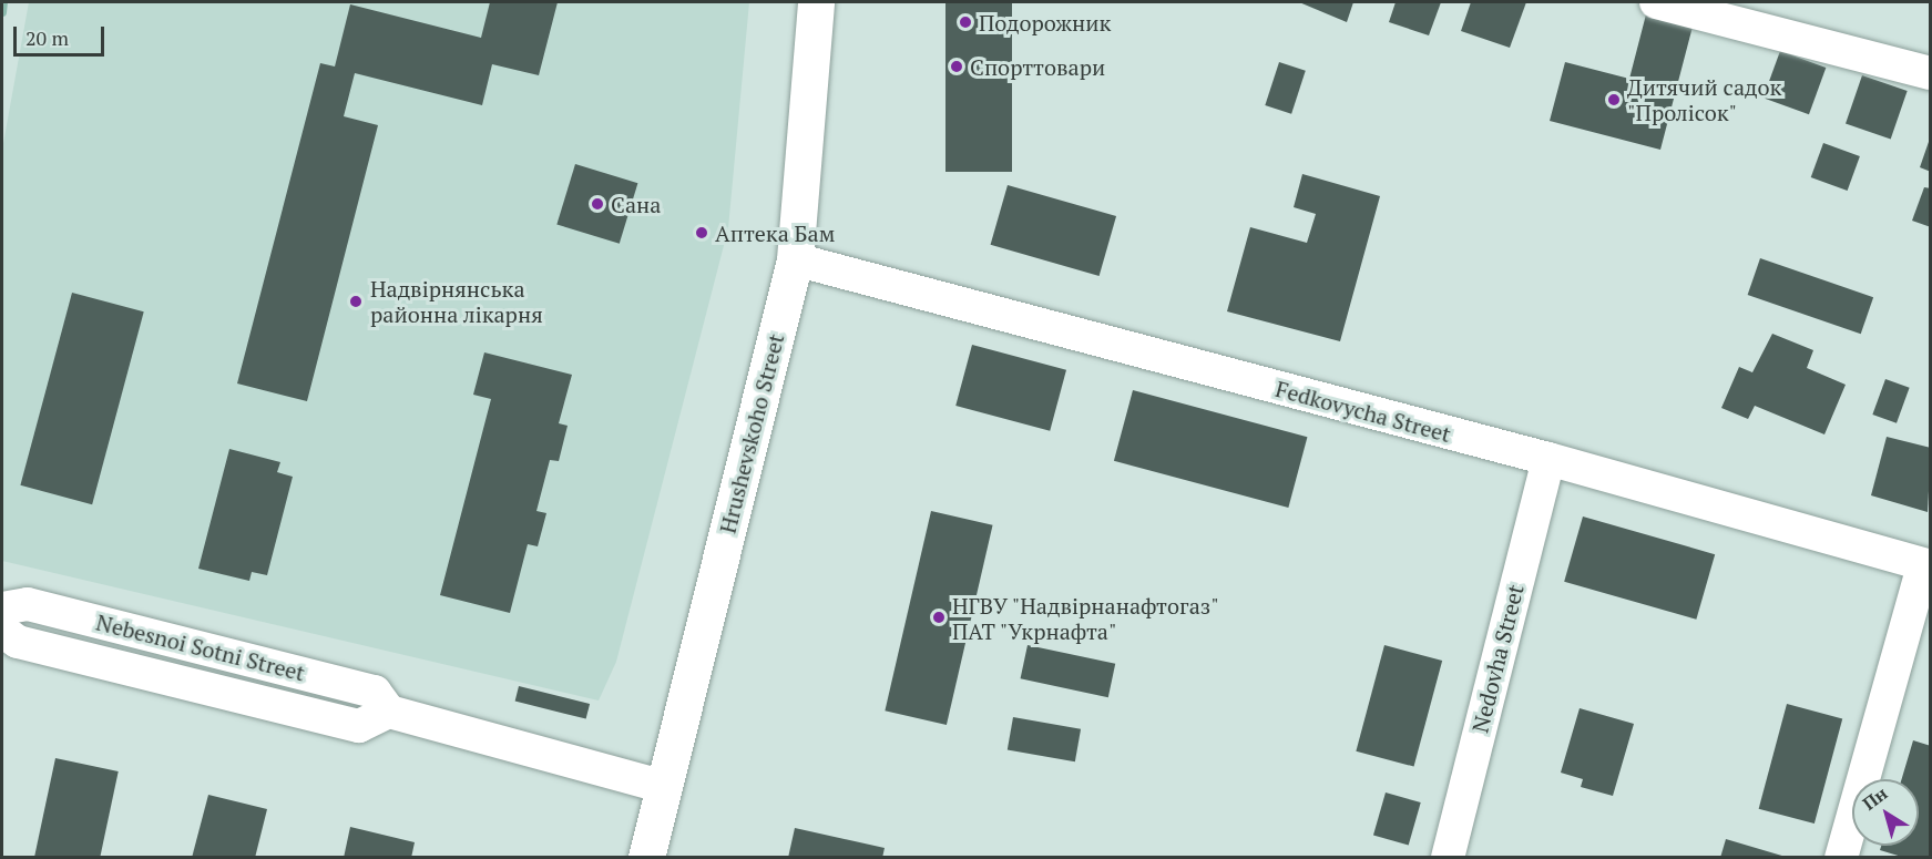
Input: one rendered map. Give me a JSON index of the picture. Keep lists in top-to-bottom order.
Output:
{
  "streets": {
    "street": [
      "Fedkovycha Street",
      "Hrushevskoho Street",
      "Nebesnoi Sotni Street",
      "Nedovha Street"
    ]
  },
  "crossings": [
    ["Fedkovycha Street", "Hrushevskoho Street"],
    ["Fedkovycha Street", "Nedovha Street"],
    ["Hrushevskoho Street", "Nebesnoi Sotni Street"]
  ],
  "places": [
    "Подорожник",
    "Спорттовари",
    "Дитячий садок \"Пролісок\"",
    "Сана",
    "Аптека Бам",
    "Надвірнянська районна лікарня",
    "НГВУ \"Надвірнанафтогаз\" ПАТ \"Укрнафта\""
  ],
  "scale_bar": "20 m",
  "north": "top left"
}
